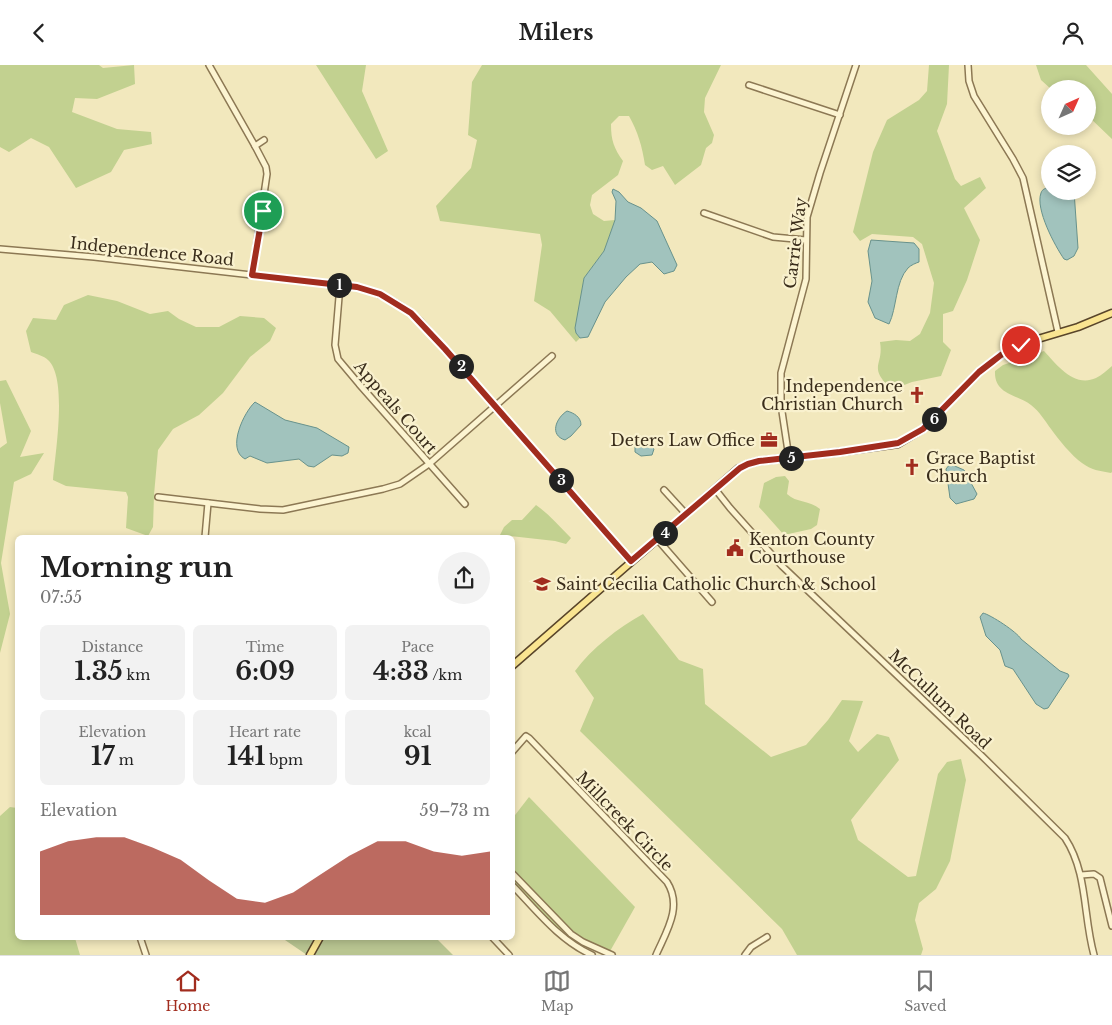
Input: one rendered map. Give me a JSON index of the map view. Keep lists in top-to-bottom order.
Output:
{
  "streets": {
    "street": [
      "Carrie Way",
      "Independence Road",
      "Appeals Court",
      "McCullum Road",
      "Millcreek Circle"
    ]
  },
  "crossings": [
    ["Independence Road", "Appeals Court"]
  ],
  "places": {
    "church": ["Independence Christian Church", "Grace Baptist Church"],
    "office": ["Deters Law Office"],
    "public building": ["Kenton County Courthouse"],
    "school or university": ["Saint Cecilia Catholic Church & School"]
  },
  "north": "top right",
  "page": {
    "header": "Milers",
    "pins": [
      "1",
      "2",
      "6",
      "5",
      "3",
      "4"
    ],
    "heading": ["Morning run", "07:55"],
    "stats": [
      ["Distance", "1.35 km"],
      ["Time", "6:09"],
      ["Pace", "4:33 /km"],
      ["Elevation", "17 m"],
      ["Heart rate", "141 bpm"],
      ["kcal", "91"]
    ],
    "chart": ["Elevation", "59–73 m"],
    "tabs": ["Home", "Map", "Saved"]
  }
}
